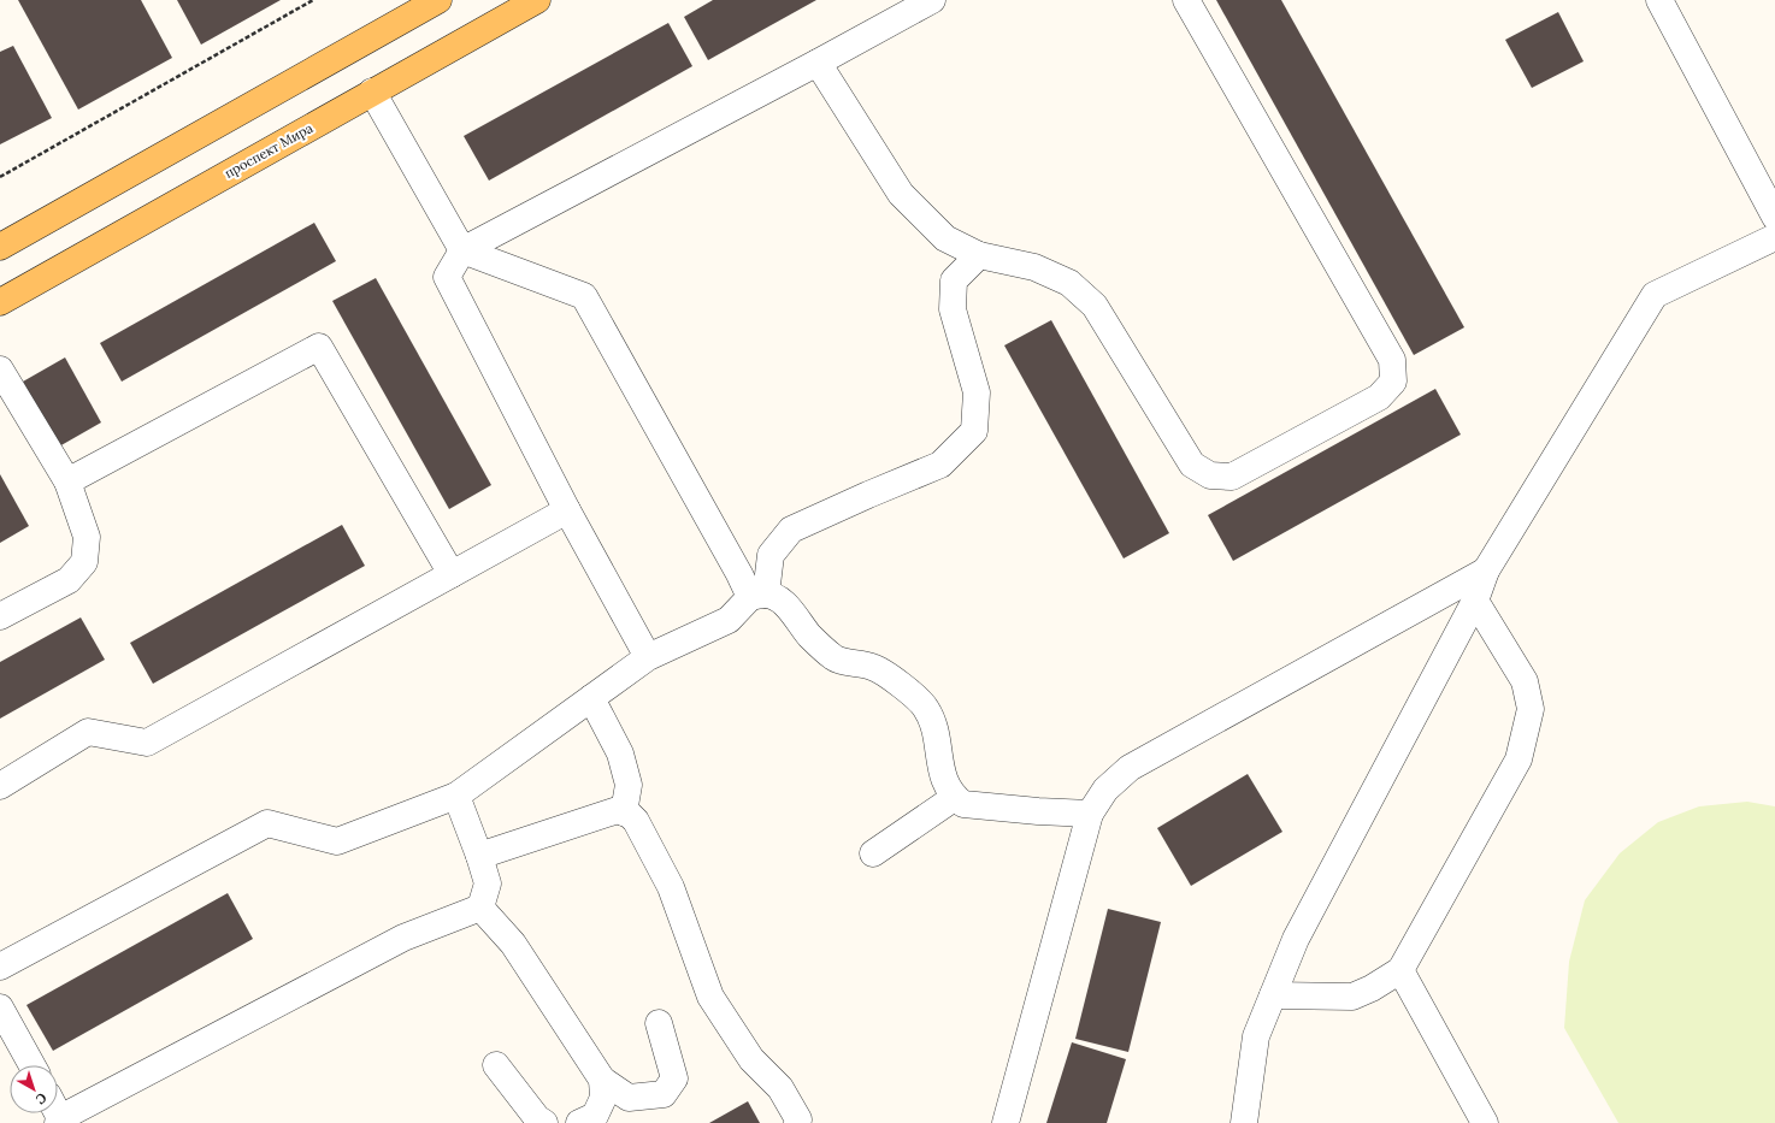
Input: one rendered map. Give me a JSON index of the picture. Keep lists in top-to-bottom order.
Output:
{
  "streets": {
    "main road": ["проспект Мира"]
  },
  "north": "bottom right"
}
